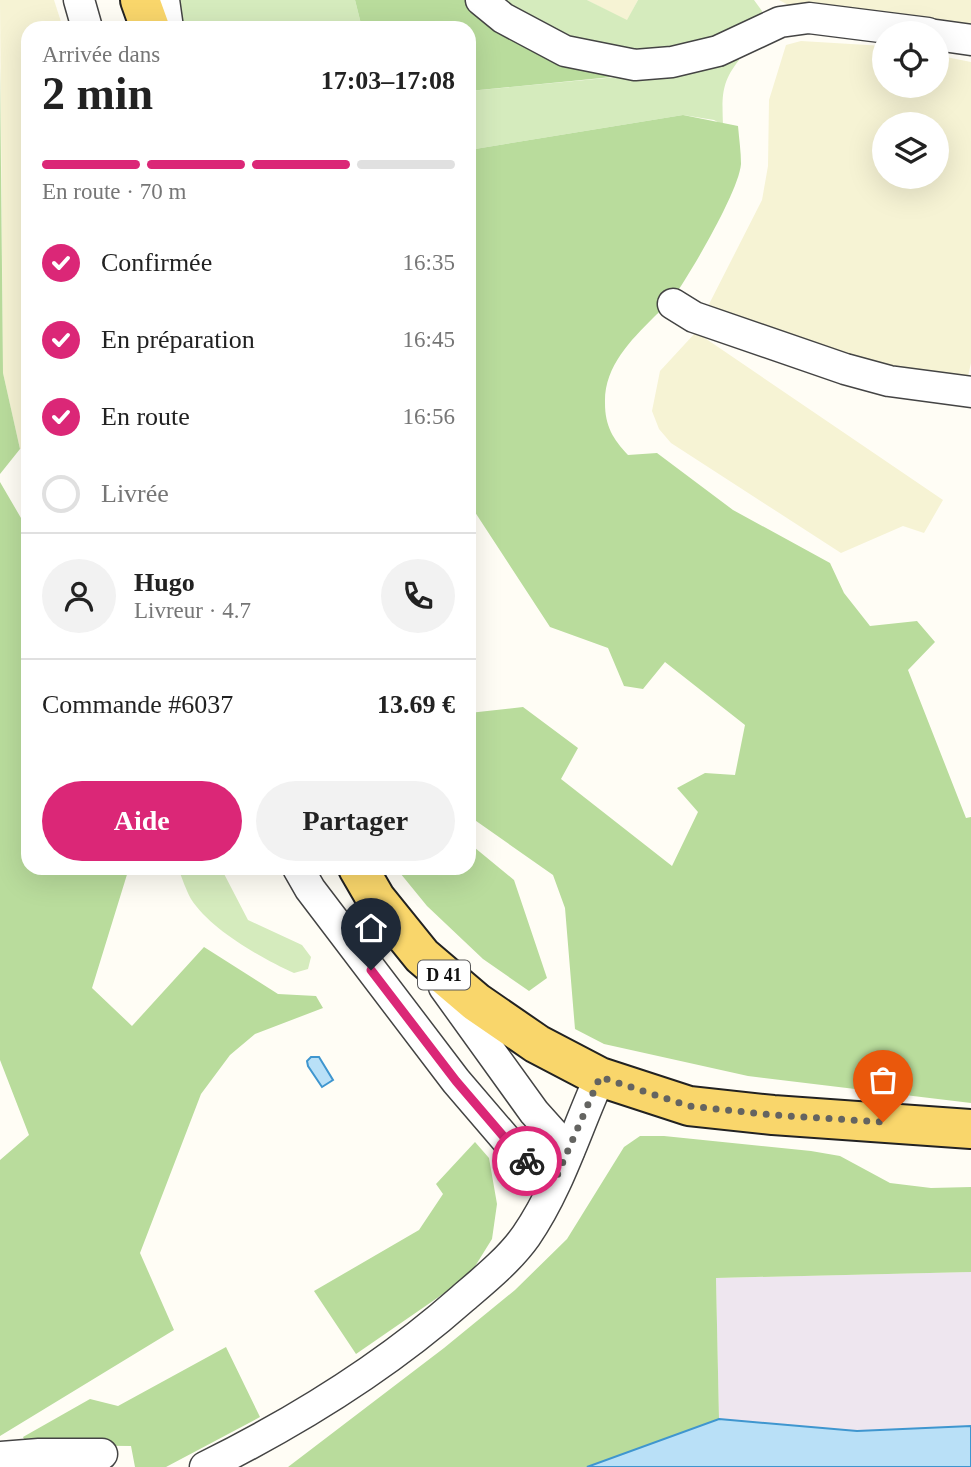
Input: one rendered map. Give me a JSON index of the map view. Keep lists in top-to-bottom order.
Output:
{
  "streets": {
    "main road": ["D 41"]
  },
  "page": {
    "heading": ["2 min", "Arrivée dans", "17:03–17:08"],
    "panel": [
      "Hugo",
      "Livreur · 4.7",
      "Commande #6037",
      "13.69 €"
    ],
    "bar": "En route · 70 m",
    "list": [
      ["Confirmée", "16:35"],
      ["En préparation", "16:45"],
      ["En route", "16:56"],
      "Livrée"
    ],
    "buttons": ["Aide", "Partager"]
  }
}
